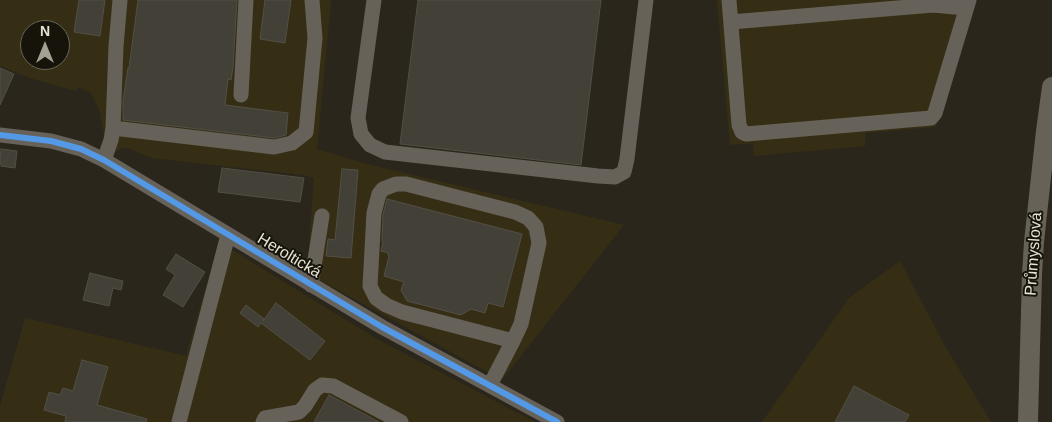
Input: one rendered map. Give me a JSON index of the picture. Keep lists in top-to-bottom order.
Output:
{
  "streets": {
    "main road": ["Průmyslová"],
    "street": ["Heroltická"]
  },
  "north": "top"
}
